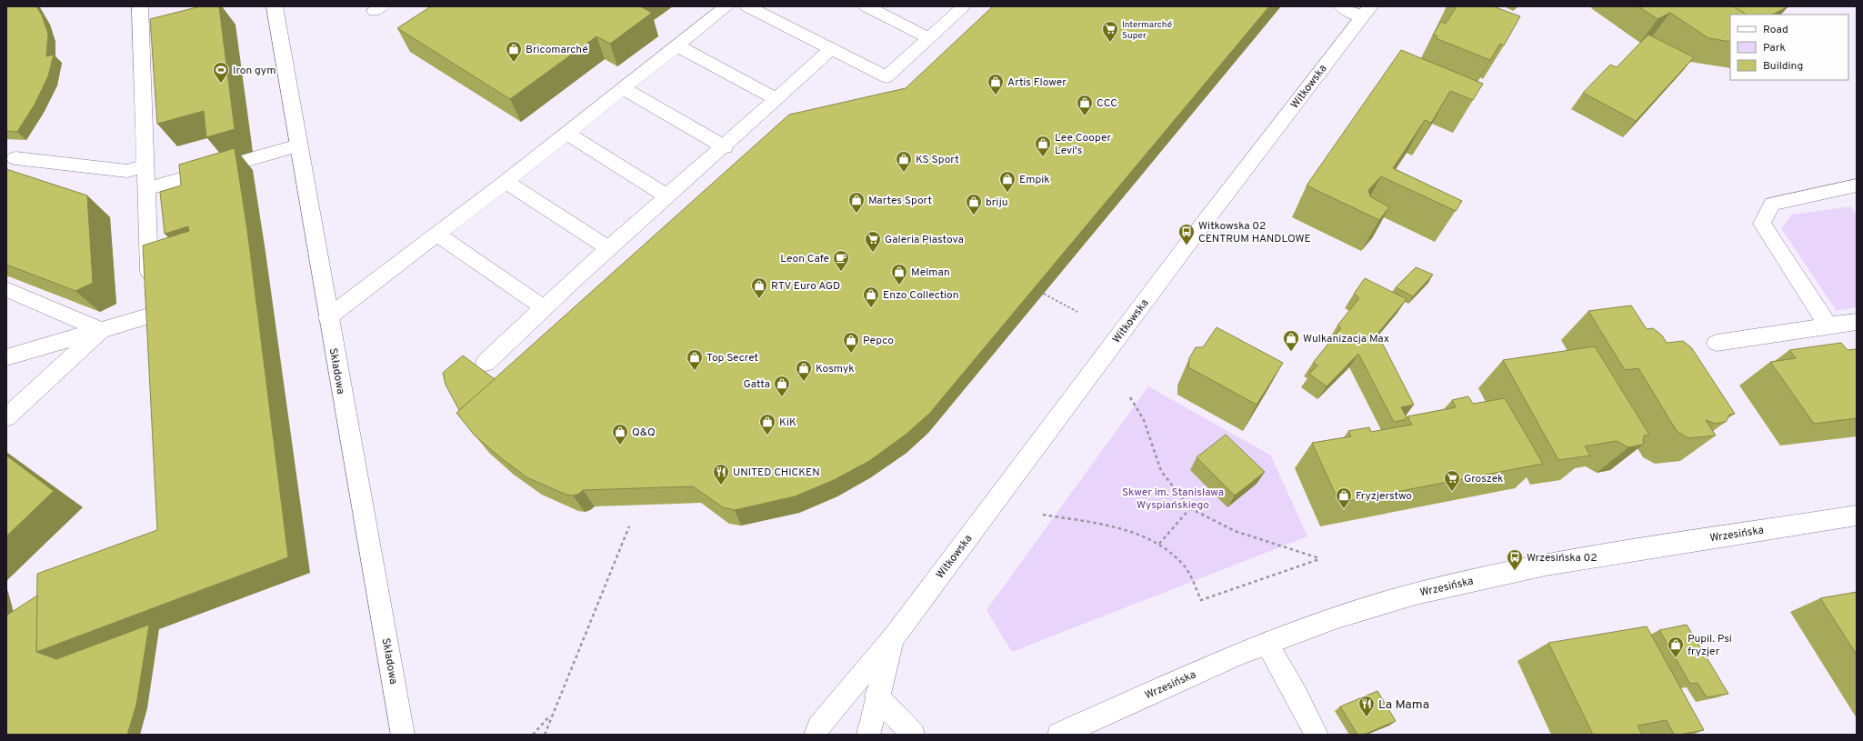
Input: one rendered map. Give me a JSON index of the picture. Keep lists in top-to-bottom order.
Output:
{
  "streets": {
    "street": ["Witkowska", "Składowa", "Wrzesińska"]
  },
  "parks": ["Skwer im. Stanisława Wyspiańskiego"],
  "places": {
    "supermarket": ["Intermarché Super", "Galeria Piastova", "Groszek"],
    "shop": [
      "Bricomarché",
      "Artis Flower",
      "CCC",
      "Lee Cooper Levi's",
      "KS Sport",
      "Empik",
      "Martes Sport",
      "briju",
      "Melman",
      "RTV Euro AGD",
      "Enzo Collection",
      "Wulkanizacja Max",
      "Pepco",
      "Top Secret",
      "Kosmyk",
      "Gatta",
      "KiK",
      "Q&Q",
      "Fryzjerstwo",
      "Pupil. Psi fryzjer"
    ],
    "sports": ["Iron gym"],
    "bus stop": ["Witkowska 02 CENTRUM HANDLOWE", "Wrzesińska 02"],
    "cafe": ["Leon Cafe"],
    "restaurant": ["UNITED CHICKEN", "La Mama"]
  },
  "legend": ["Road", "Park", "Building"]
}
